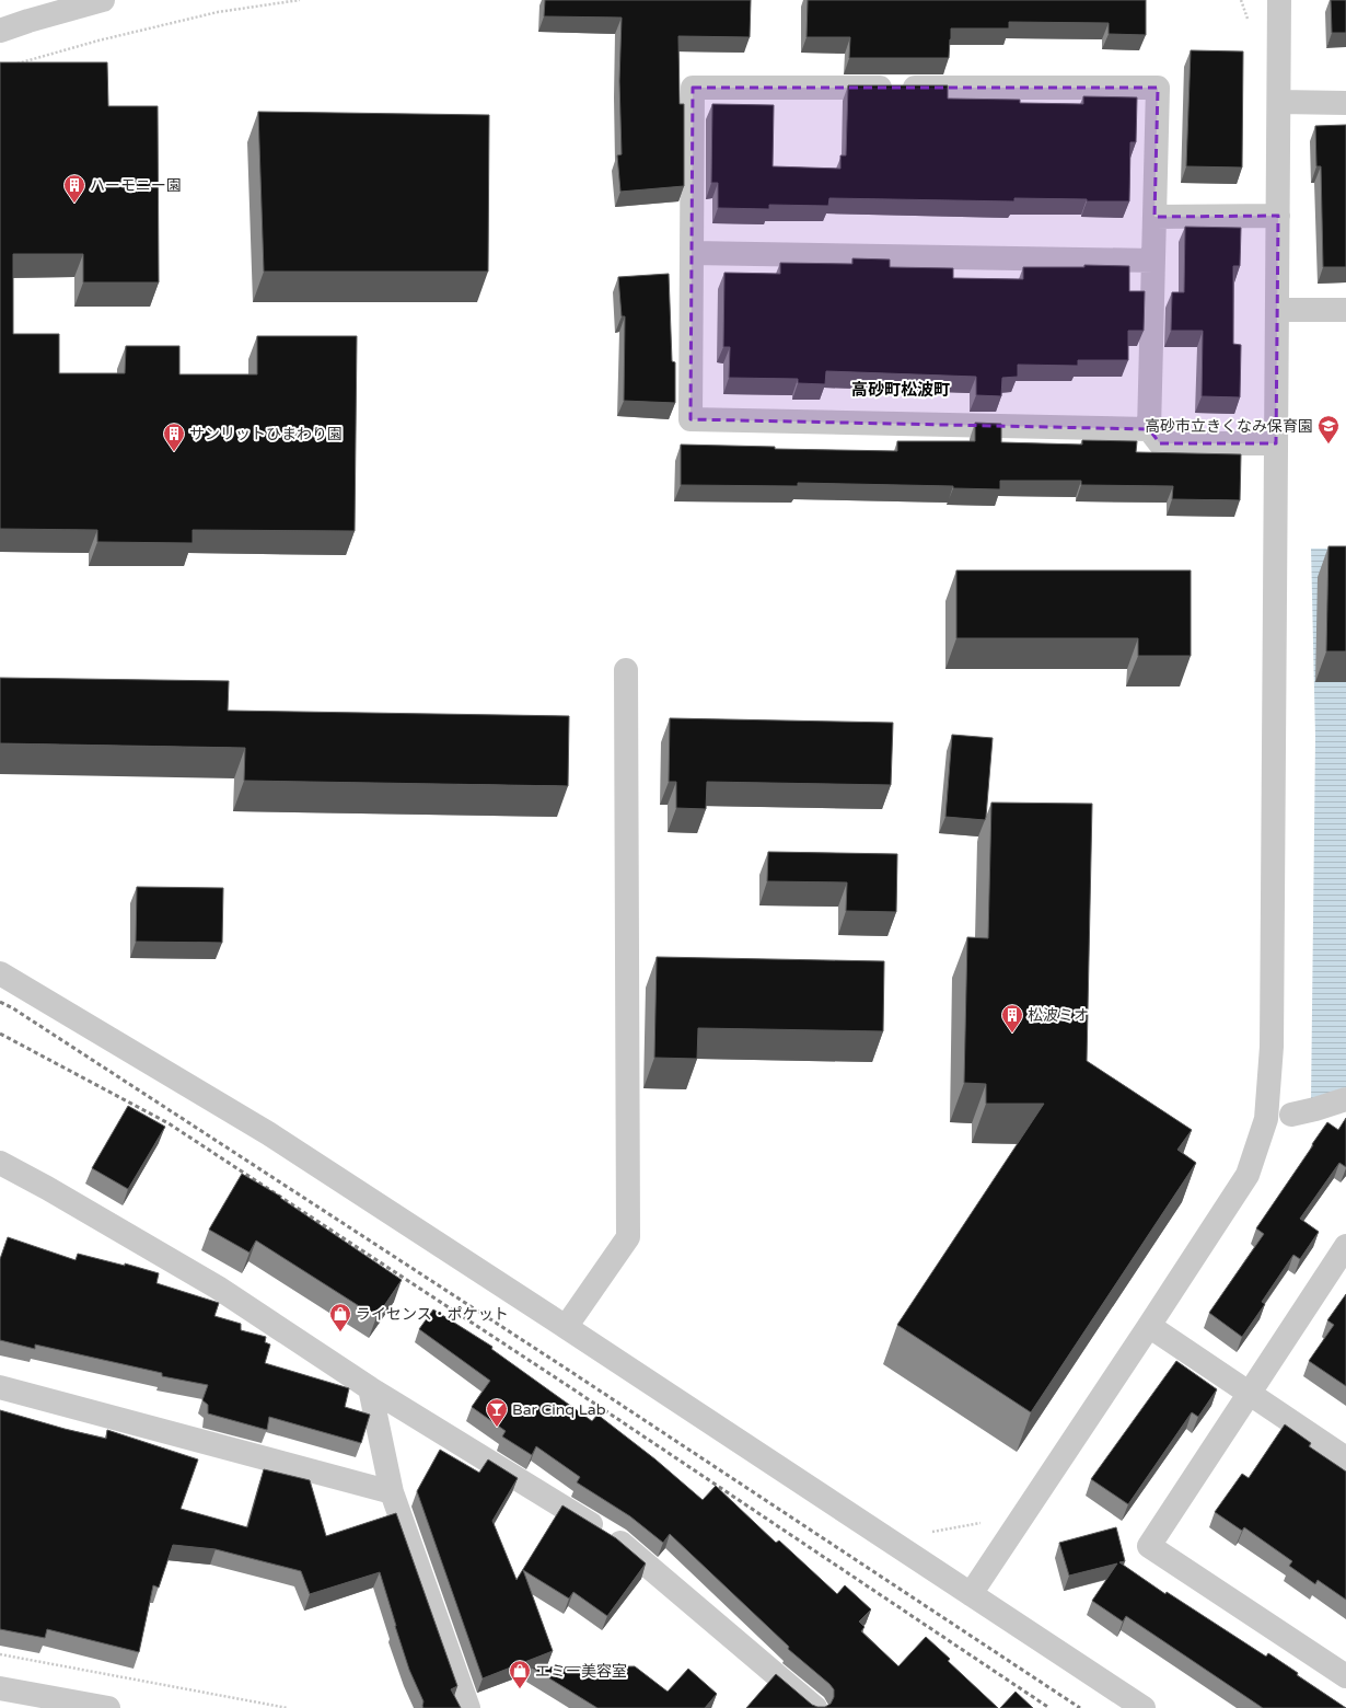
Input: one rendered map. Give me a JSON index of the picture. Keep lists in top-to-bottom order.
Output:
{
  "districts": ["高砂町松波町"],
  "places": {
    "building": ["ハーモニー園", "サンリットひまわり園", "松波ミオ"],
    "school or university": ["高砂市立きくなみ保育園"],
    "shop": ["ライセンス・ポケット", "エミー美容室"],
    "bar": ["Bar Cinq Lab"]
  }
}
